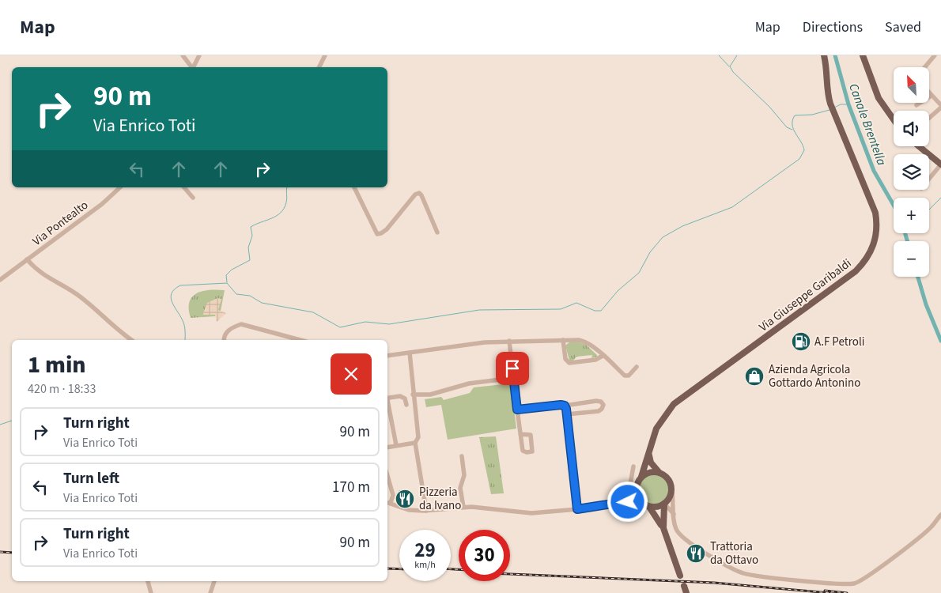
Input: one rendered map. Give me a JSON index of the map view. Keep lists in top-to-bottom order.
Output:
{
  "streets": {
    "main road": ["Via Giuseppe Garibaldi"],
    "street": ["Via Pontealto"]
  },
  "water": ["Canale Brentella"],
  "places": {
    "fuel station": ["A.F Petroli"],
    "shop": ["Azienda Agricola Gottardo Antonino"],
    "restaurant": ["Pizzeria da Ivano", "Trattoria da Ottavo"]
  },
  "north": "top left",
  "page": {
    "header": "Map",
    "nav": ["Map", "Directions", "Saved"],
    "map_buttons": ["+", "−"],
    "turn": ["90 m", "Via Enrico Toti"],
    "heading": ["1 min", "420 m · 18:33"],
    "list": [
      {
        "name": "Turn right",
        "note": "Via Enrico Toti",
        "value": "90 m"
      },
      {
        "name": "Turn left",
        "note": "Via Enrico Toti",
        "value": "170 m"
      },
      {
        "name": "Turn right",
        "note": "Via Enrico Toti",
        "value": "90 m"
      }
    ],
    "speed": "29 km/h",
    "limit": "30"
  }
}
